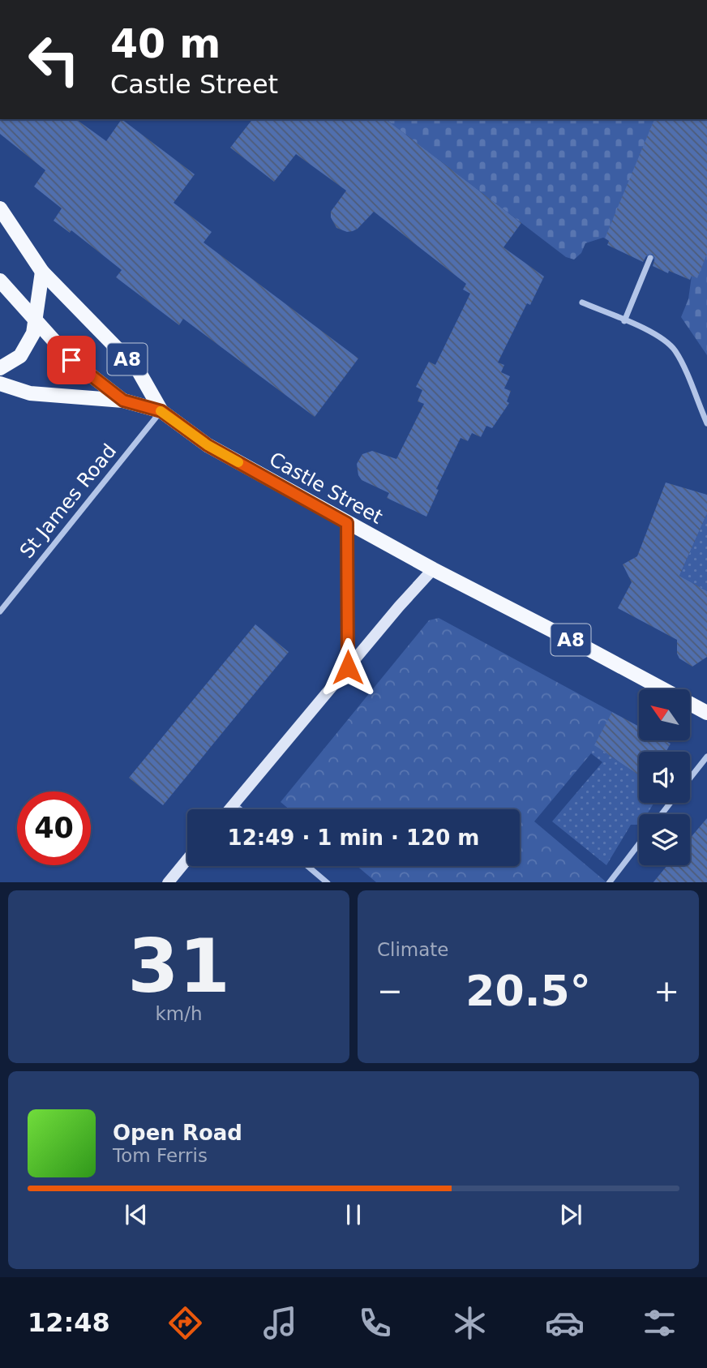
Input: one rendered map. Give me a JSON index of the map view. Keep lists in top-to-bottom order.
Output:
{
  "streets": {
    "main road": ["A8", "Castle Street"],
    "street": ["St James Road"]
  },
  "crossings": [
    ["Castle Street", "St James Road"]
  ],
  "north": "top left",
  "page": {
    "turn": ["40 m", "Castle Street"],
    "limit": "40",
    "trip": "12:49 · 1 min · 120 m",
    "tile": [
      ["31", "km/h"],
      "Climate"
    ],
    "heat": ["−", "20.5°", "+"],
    "song": ["Open Road", "Tom Ferris"],
    "tabs": "12:48"
  }
}
